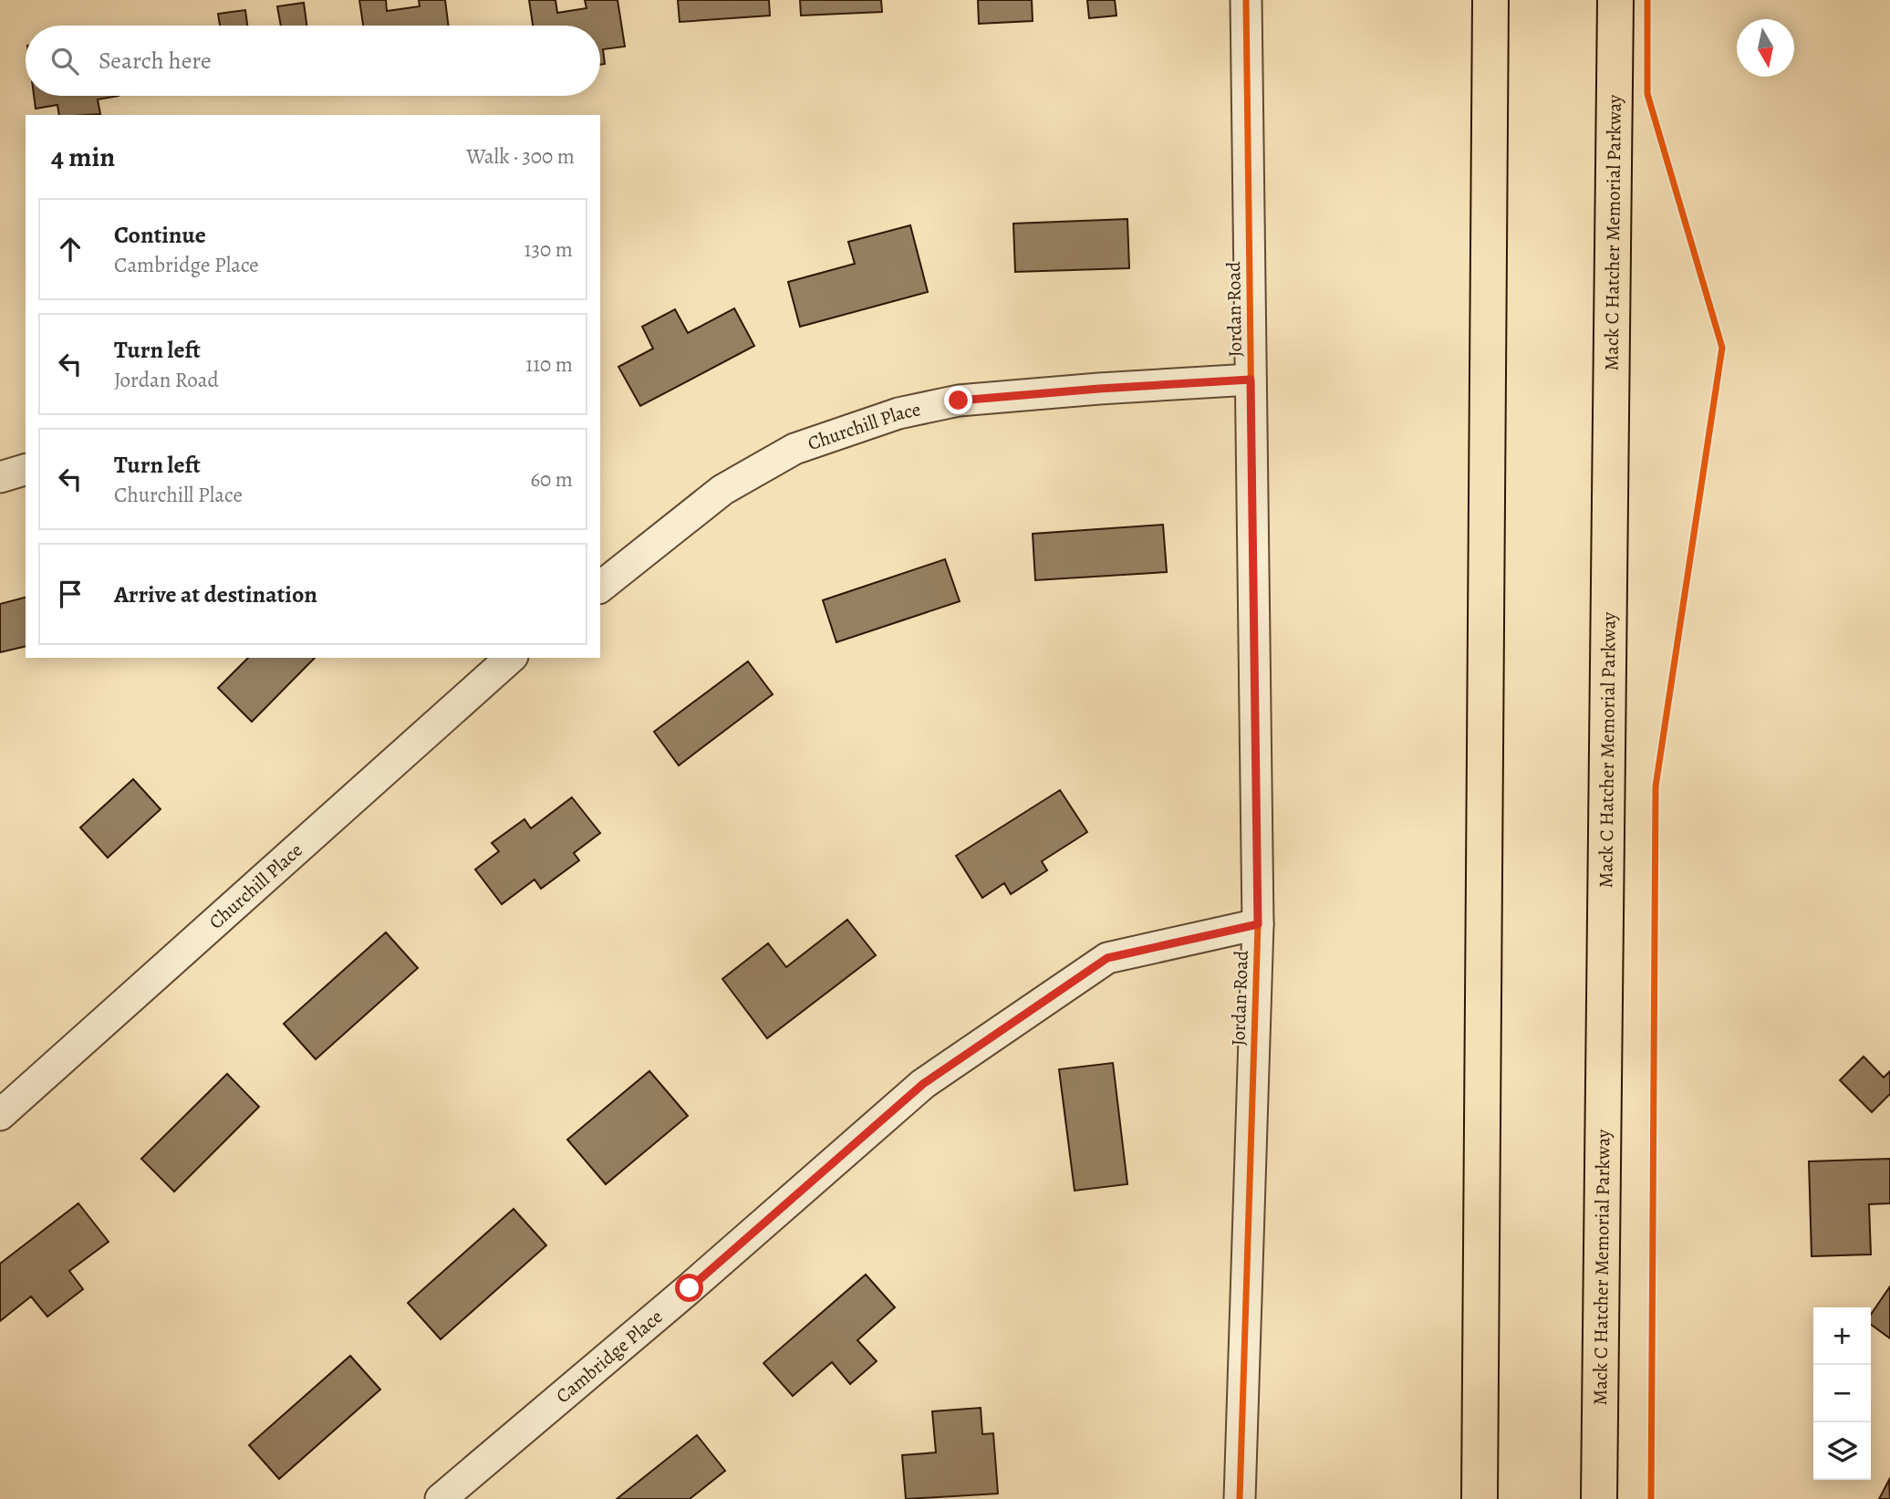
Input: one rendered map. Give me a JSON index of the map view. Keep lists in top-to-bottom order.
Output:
{
  "streets": {
    "highway": ["Mack C Hatcher Memorial Parkway"],
    "street": ["Jordan Road", "Churchill Place", "Cambridge Place"]
  },
  "crossings": [
    ["Jordan Road", "Churchill Place"],
    ["Jordan Road", "Cambridge Place"]
  ],
  "north": "bottom",
  "page": {
    "search": "Search here",
    "heading": ["4 min", "Walk · 300 m"],
    "list": [
      ["Continue", "Cambridge Place", "130 m"],
      ["Turn left", "Jordan Road", "110 m"],
      ["Turn left", "Churchill Place", "60 m"],
      "Arrive at destination"
    ],
    "map_buttons": ["+", "−"]
  }
}
